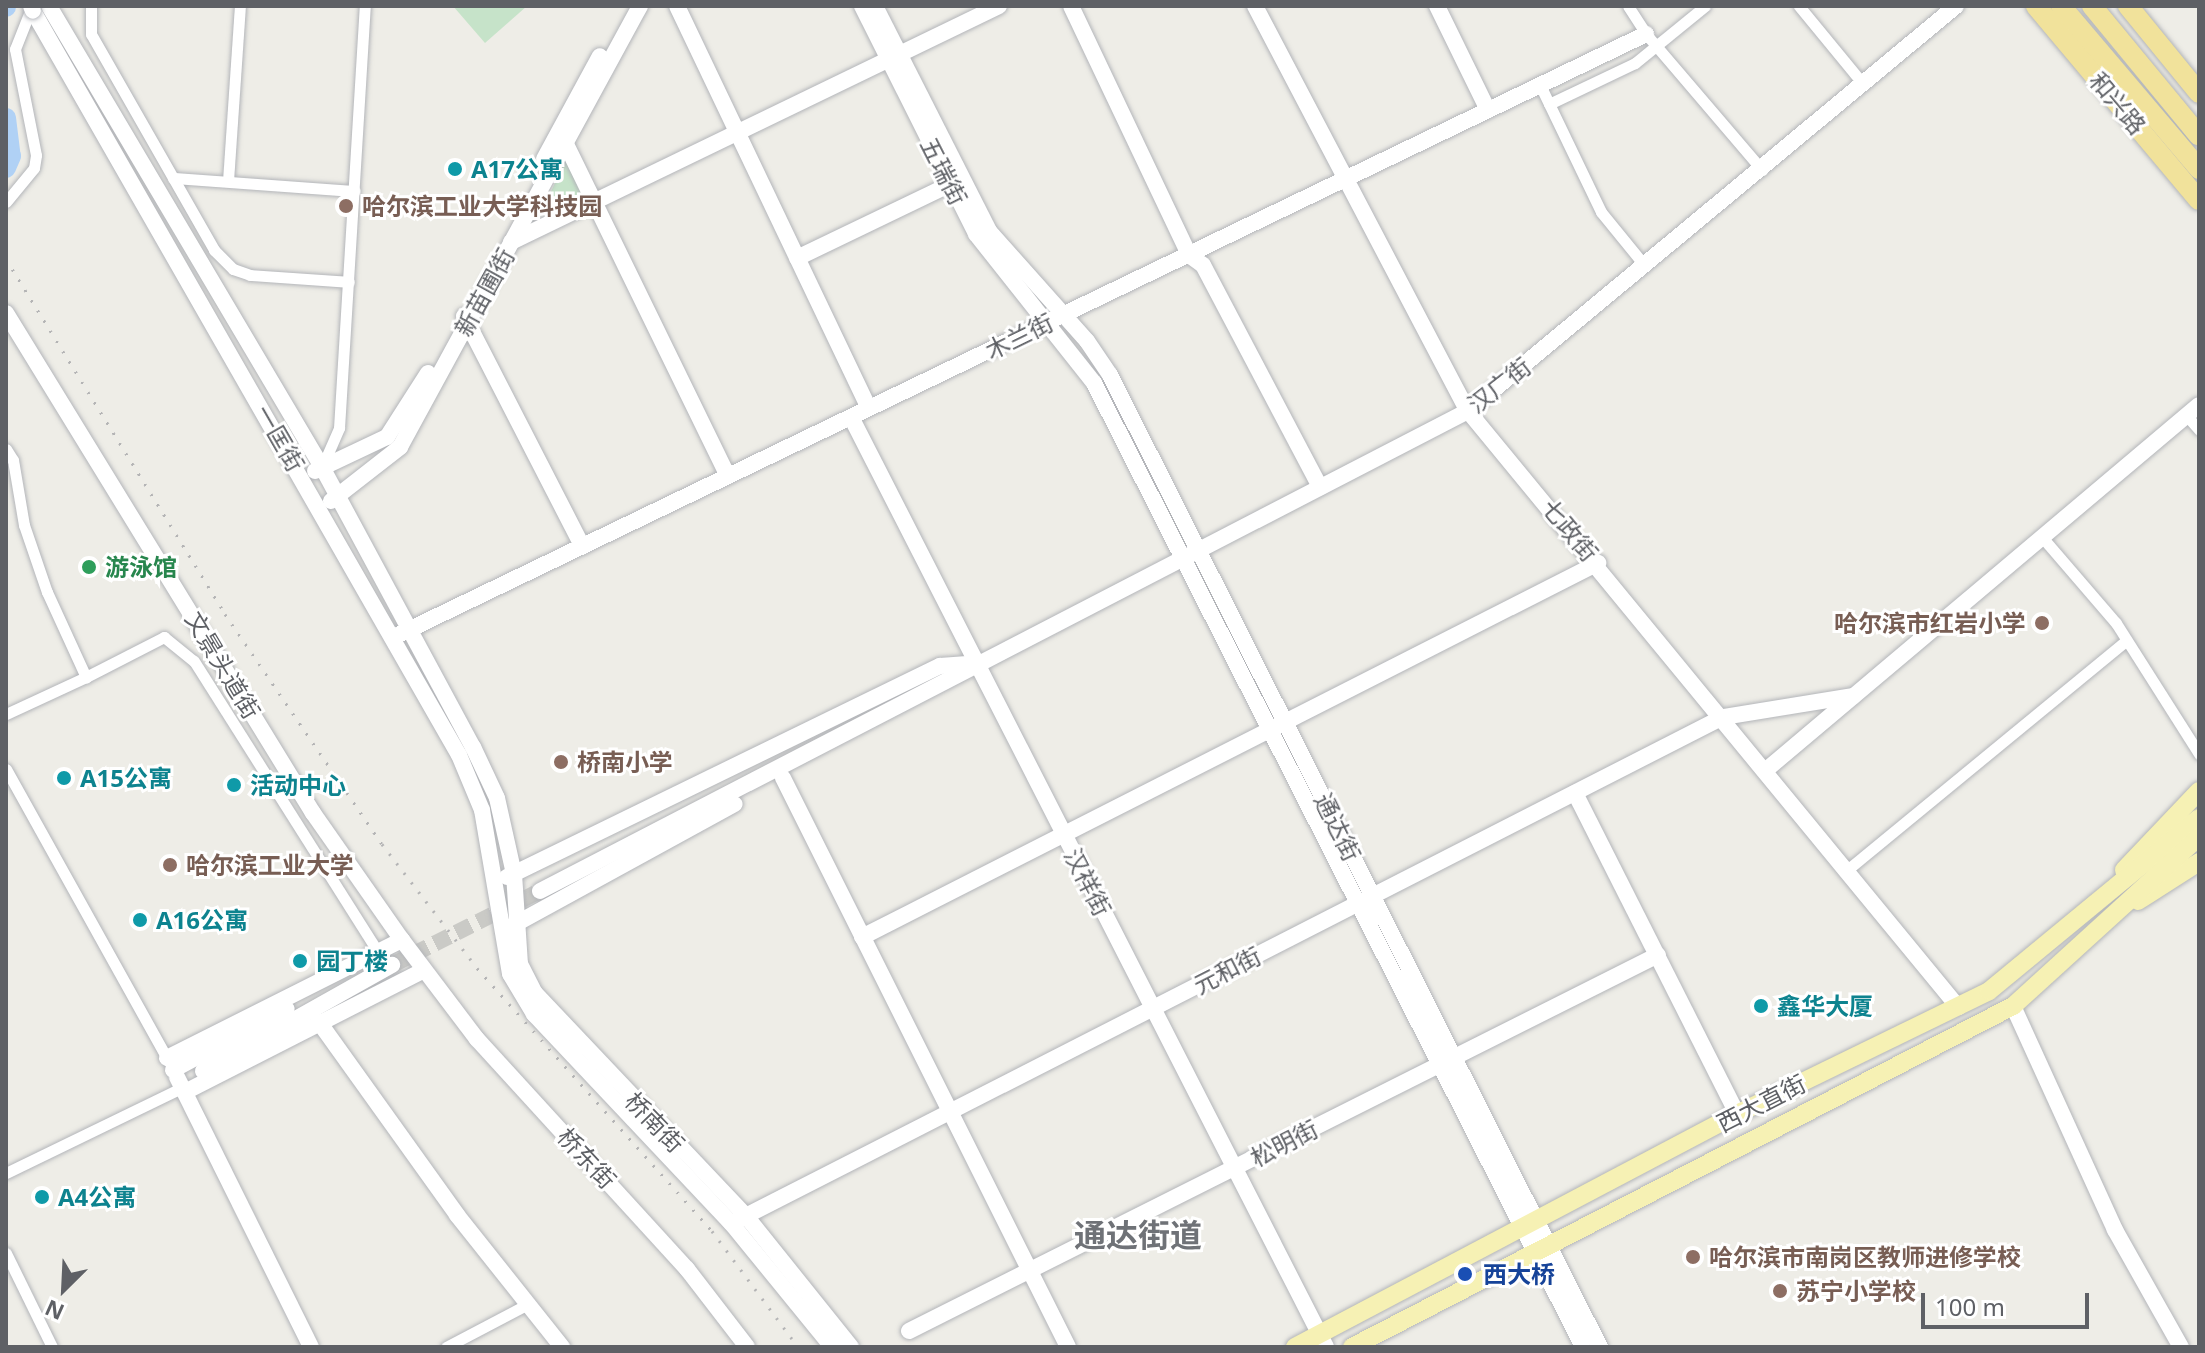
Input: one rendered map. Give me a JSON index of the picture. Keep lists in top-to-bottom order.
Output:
{
  "streets": {
    "highway": ["和兴路"],
    "main road": ["西大直街"],
    "street": [
      "五瑞街",
      "新苗圃街",
      "木兰街",
      "汉广街",
      "一匡街",
      "七政街",
      "文景头道街",
      "通达街",
      "汉祥街",
      "元和街",
      "桥南街",
      "松明街",
      "桥东街"
    ]
  },
  "crossings": [
    ["五瑞街", "木兰街"],
    ["五瑞街", "通达街"],
    ["新苗圃街", "一匡街"],
    ["木兰街", "一匡街"],
    ["木兰街", "七政街"],
    ["木兰街", "通达街"],
    ["木兰街", "汉祥街"],
    ["汉广街", "一匡街"],
    ["汉广街", "七政街"],
    ["汉广街", "通达街"],
    ["汉广街", "汉祥街"],
    ["汉广街", "桥南街"],
    ["一匡街", "桥南街"],
    ["七政街", "元和街"],
    ["七政街", "西大直街"],
    ["文景头道街", "桥东街"],
    ["通达街", "元和街"],
    ["通达街", "西大直街"],
    ["通达街", "松明街"],
    ["汉祥街", "元和街"],
    ["汉祥街", "西大直街"],
    ["汉祥街", "松明街"],
    ["元和街", "桥南街"]
  ],
  "districts": ["通达街道"],
  "places": [
    "A17公寓",
    "哈尔滨工业大学科技园",
    "游泳馆",
    "哈尔滨市红岩小学",
    "桥南小学",
    "A15公寓",
    "活动中心",
    "哈尔滨工业大学",
    "A16公寓",
    "园丁楼",
    "鑫华大厦",
    "A4公寓",
    "哈尔滨市南岗区教师进修学校",
    "西大桥",
    "苏宁小学校"
  ],
  "scale_bar": "100 m",
  "north": "bottom left"
}
